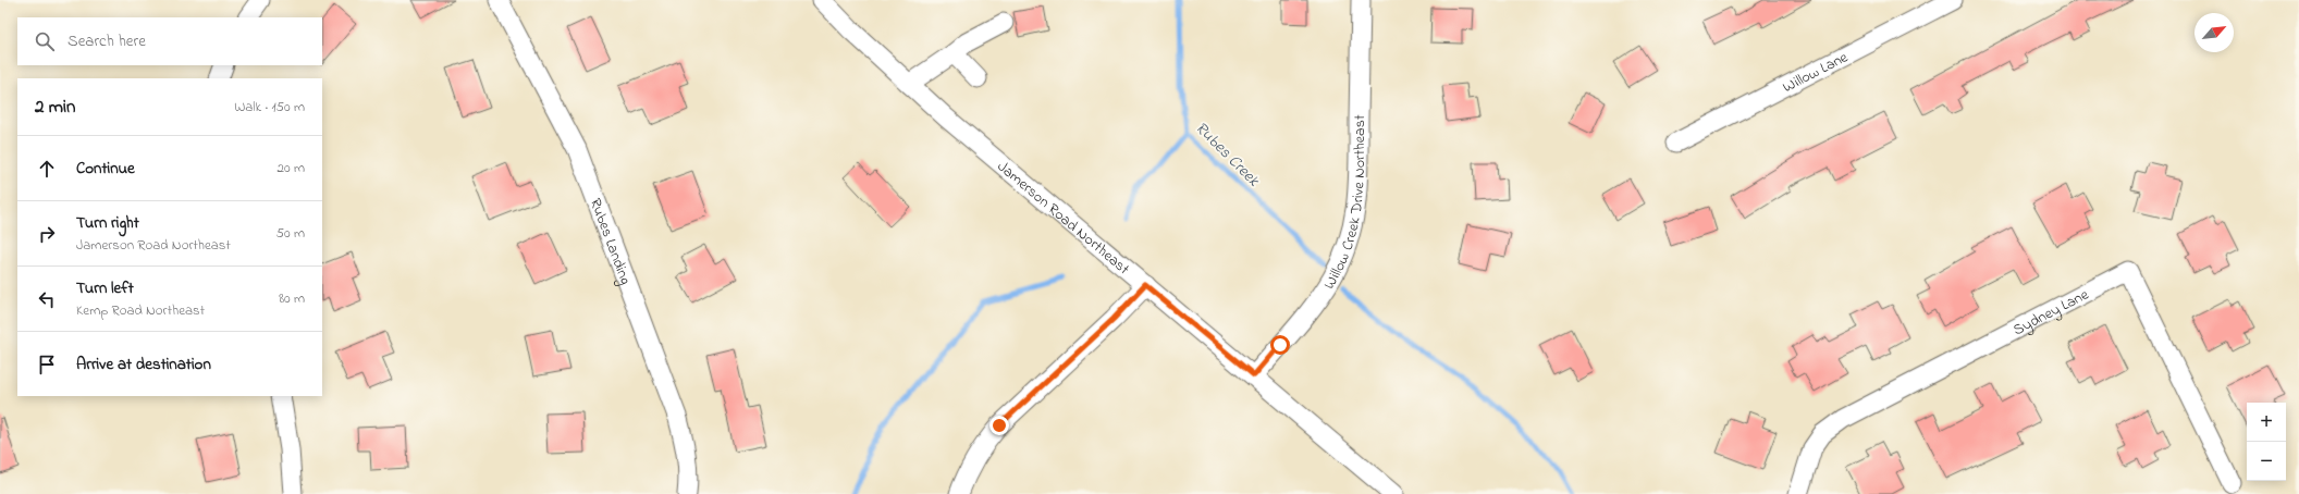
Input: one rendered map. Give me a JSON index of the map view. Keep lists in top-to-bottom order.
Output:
{
  "streets": {
    "street": [
      "Willow Lane",
      "Willow Creek Drive Northeast",
      "Jamerson Road Northeast",
      "Rubes Landing",
      "Sydney Lane"
    ]
  },
  "crossings": [
    ["Willow Creek Drive Northeast", "Jamerson Road Northeast"]
  ],
  "water": ["Rubes Creek"],
  "north": "top right",
  "page": {
    "search": "Search here",
    "heading": ["2 min", "Walk · 150 m"],
    "list": [
      ["Continue", "20 m"],
      ["Turn right", "Jamerson Road Northeast", "50 m"],
      ["Turn left", "Kemp Road Northeast", "80 m"],
      "Arrive at destination"
    ],
    "map_buttons": ["+", "−"]
  }
}
